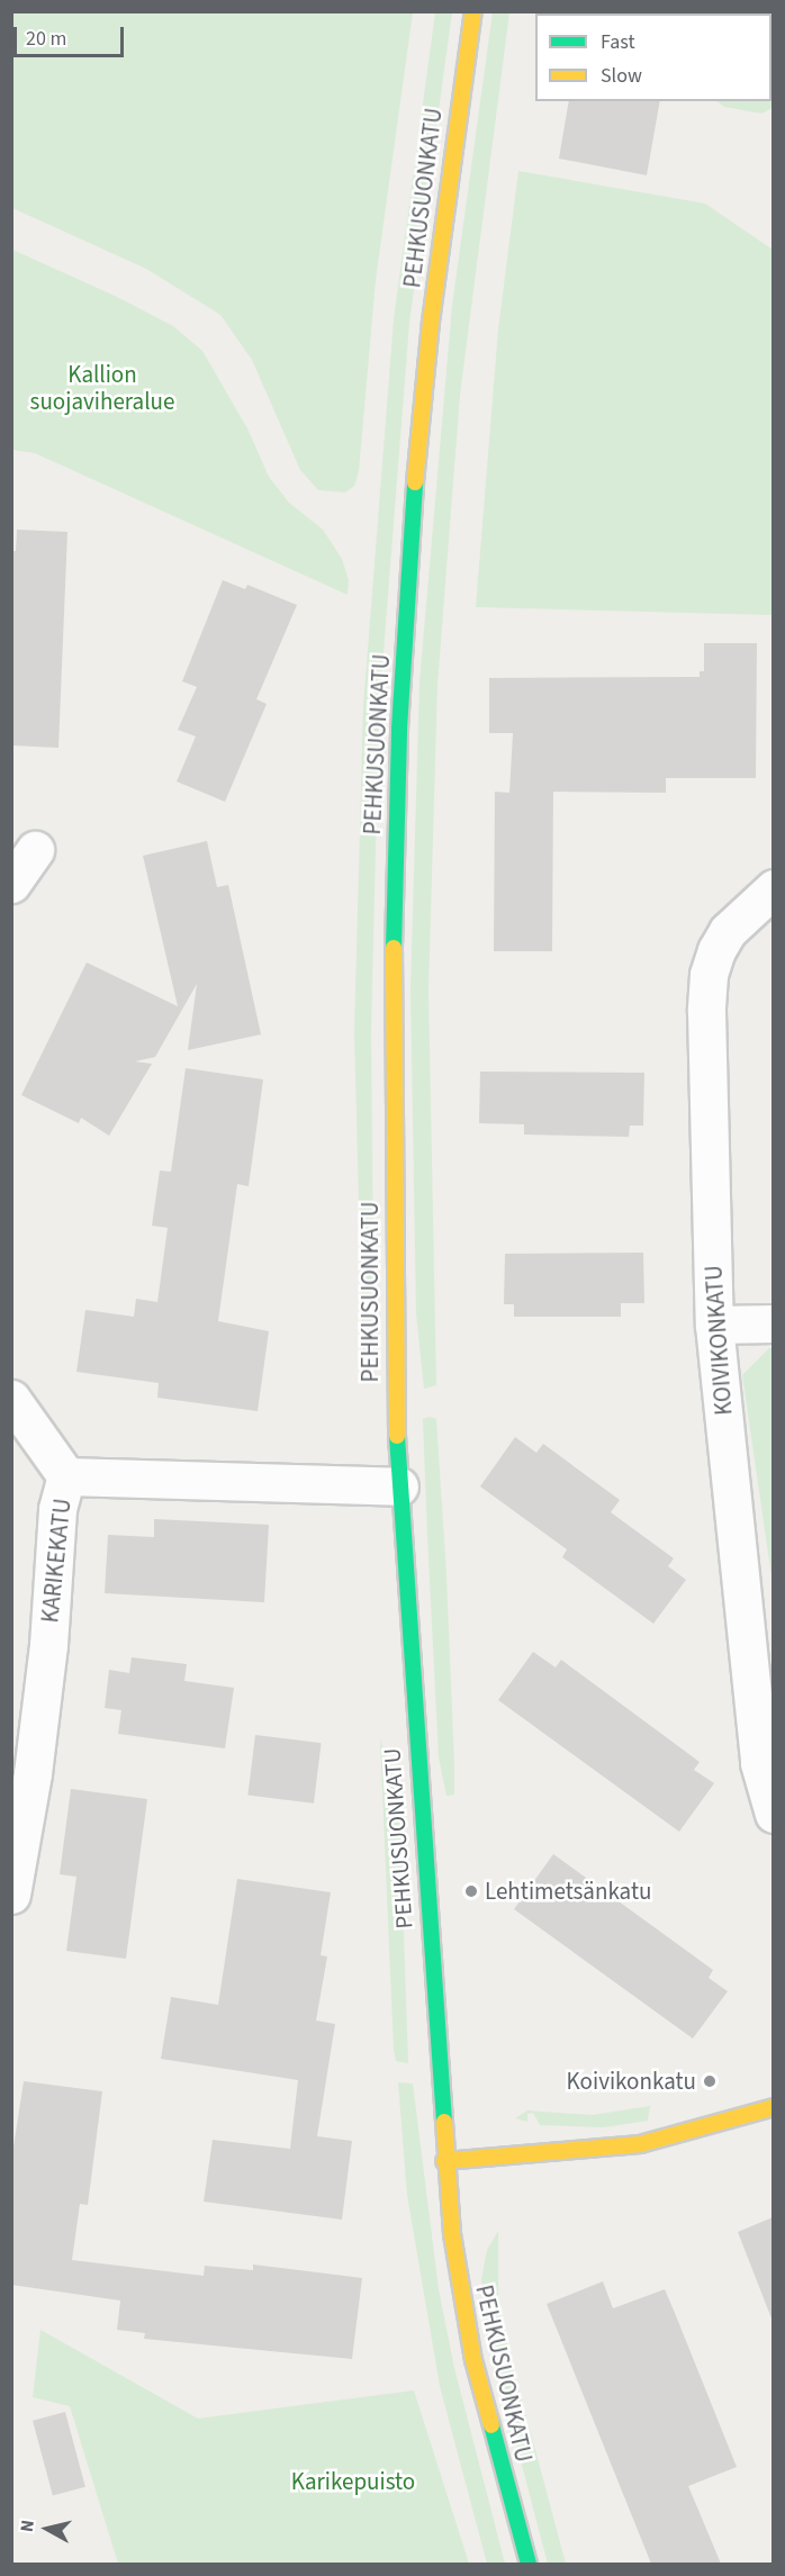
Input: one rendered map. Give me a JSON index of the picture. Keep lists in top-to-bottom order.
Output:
{
  "streets": {
    "main road": ["PEHKUSUONKATU"],
    "street": ["KOIVIKONKATU", "KARIKEKATU"]
  },
  "crossings": [
    ["PEHKUSUONKATU", "KARIKEKATU"]
  ],
  "parks": ["Kallion suojaviheralue", "Karikepuisto"],
  "places": ["Lehtimetsänkatu", "Koivikonkatu"],
  "legend": ["Fast", "Slow"],
  "scale_bar": "20 m",
  "north": "left"
}
